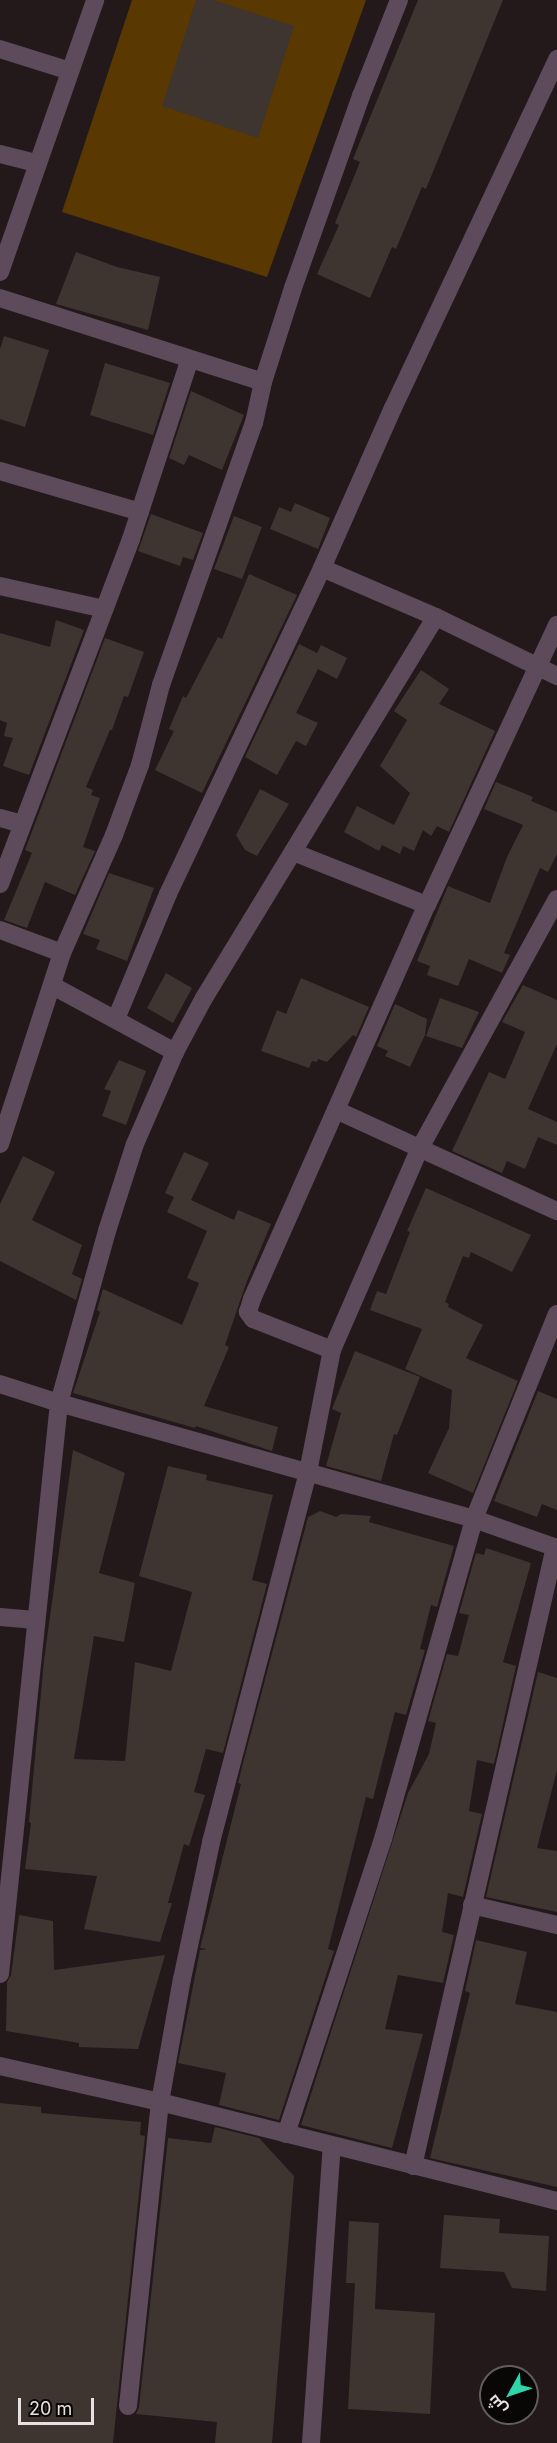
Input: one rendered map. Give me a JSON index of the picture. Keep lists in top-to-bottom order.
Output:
{
  "scale_bar": "20 m",
  "north": "bottom left"
}
